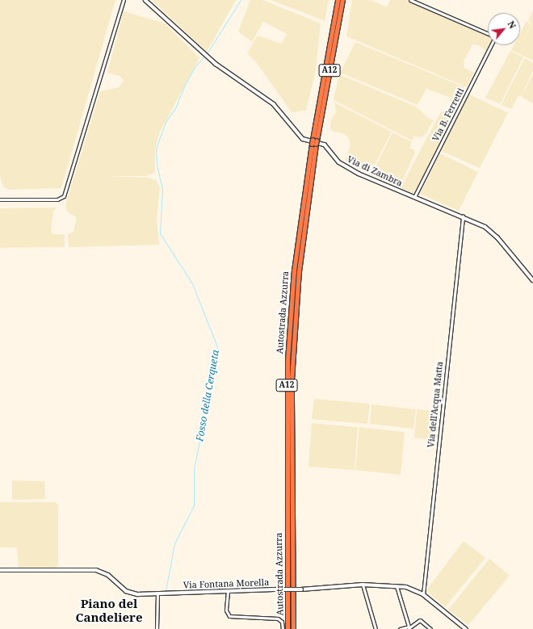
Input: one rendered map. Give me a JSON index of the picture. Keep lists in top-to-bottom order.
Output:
{
  "streets": {
    "highway": ["A12", "Autostrada Azzurra"],
    "street": [
      "Via B. Ferretti",
      "Via di Zambra",
      "Via dell'Acqua Matta",
      "Via Fontana Morella"
    ]
  },
  "crossings": [
    ["Via B. Ferretti", "Via di Zambra"],
    ["Via di Zambra", "Via dell'Acqua Matta"],
    ["Via dell'Acqua Matta", "Via Fontana Morella"]
  ],
  "districts": ["Piano del Candeliere"],
  "water": ["Fosso della Cerqueta"],
  "north": "top right"
}
